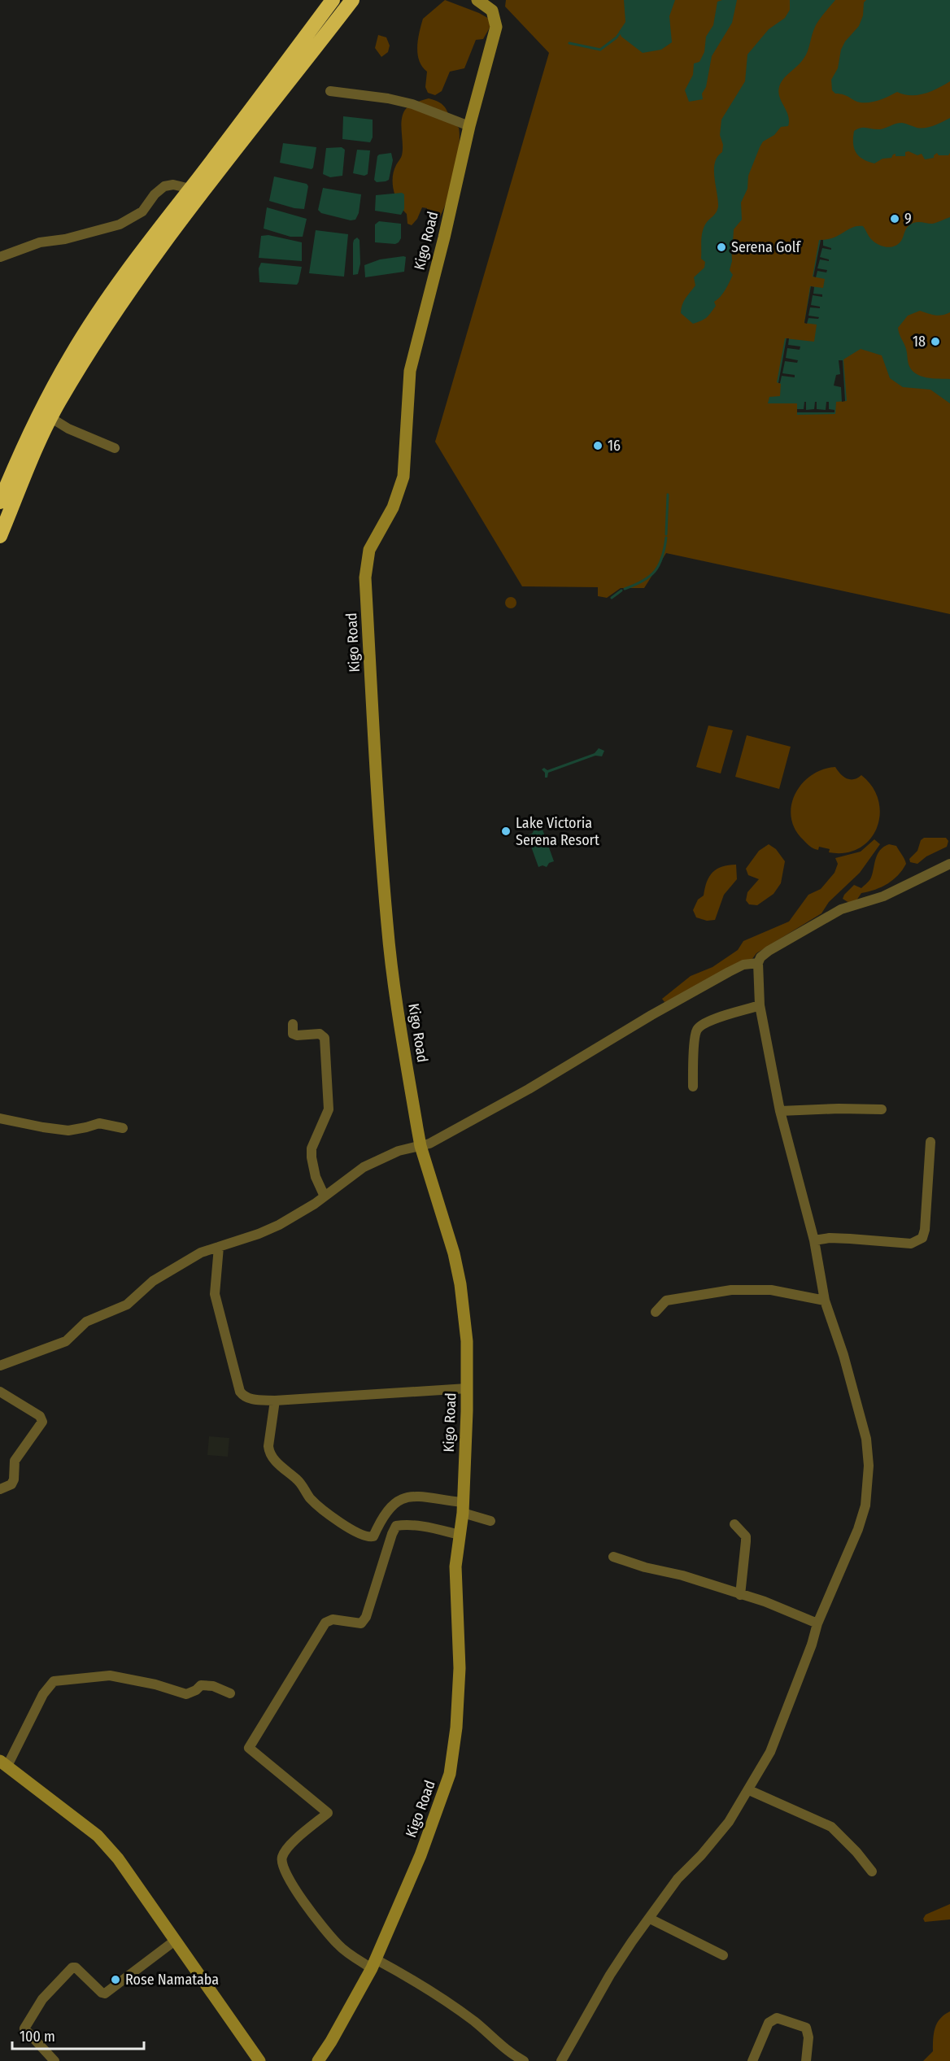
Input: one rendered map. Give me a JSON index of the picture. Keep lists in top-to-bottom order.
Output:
{
  "streets": {
    "street": ["Kigo Road"]
  },
  "places": [
    "9",
    "Serena Golf",
    "18",
    "16",
    "Lake Victoria Serena Resort",
    "Rose Namataba"
  ],
  "scale_bar": "100 m"
}
